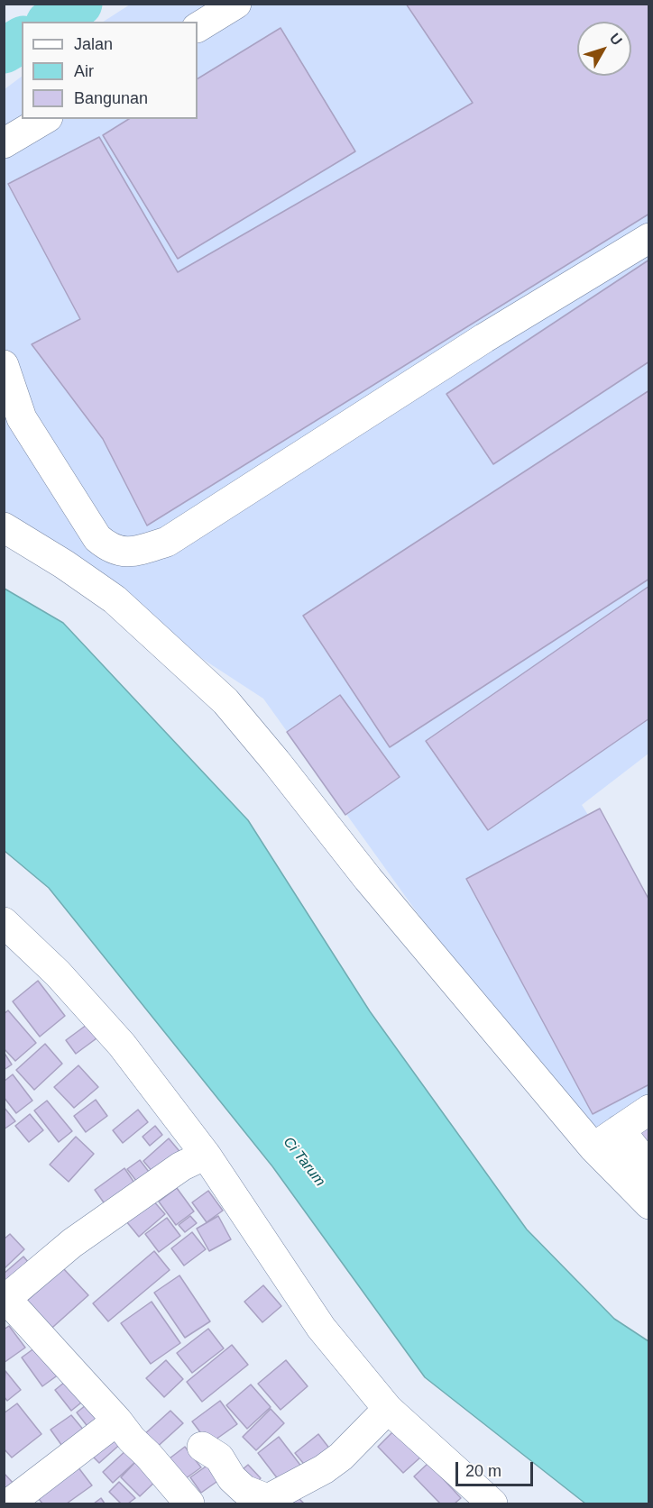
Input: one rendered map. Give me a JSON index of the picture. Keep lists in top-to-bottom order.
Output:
{
  "water": ["Ci Tarum"],
  "legend": ["Jalan", "Air", "Bangunan"],
  "scale_bar": "20 m",
  "north": "top right"
}
